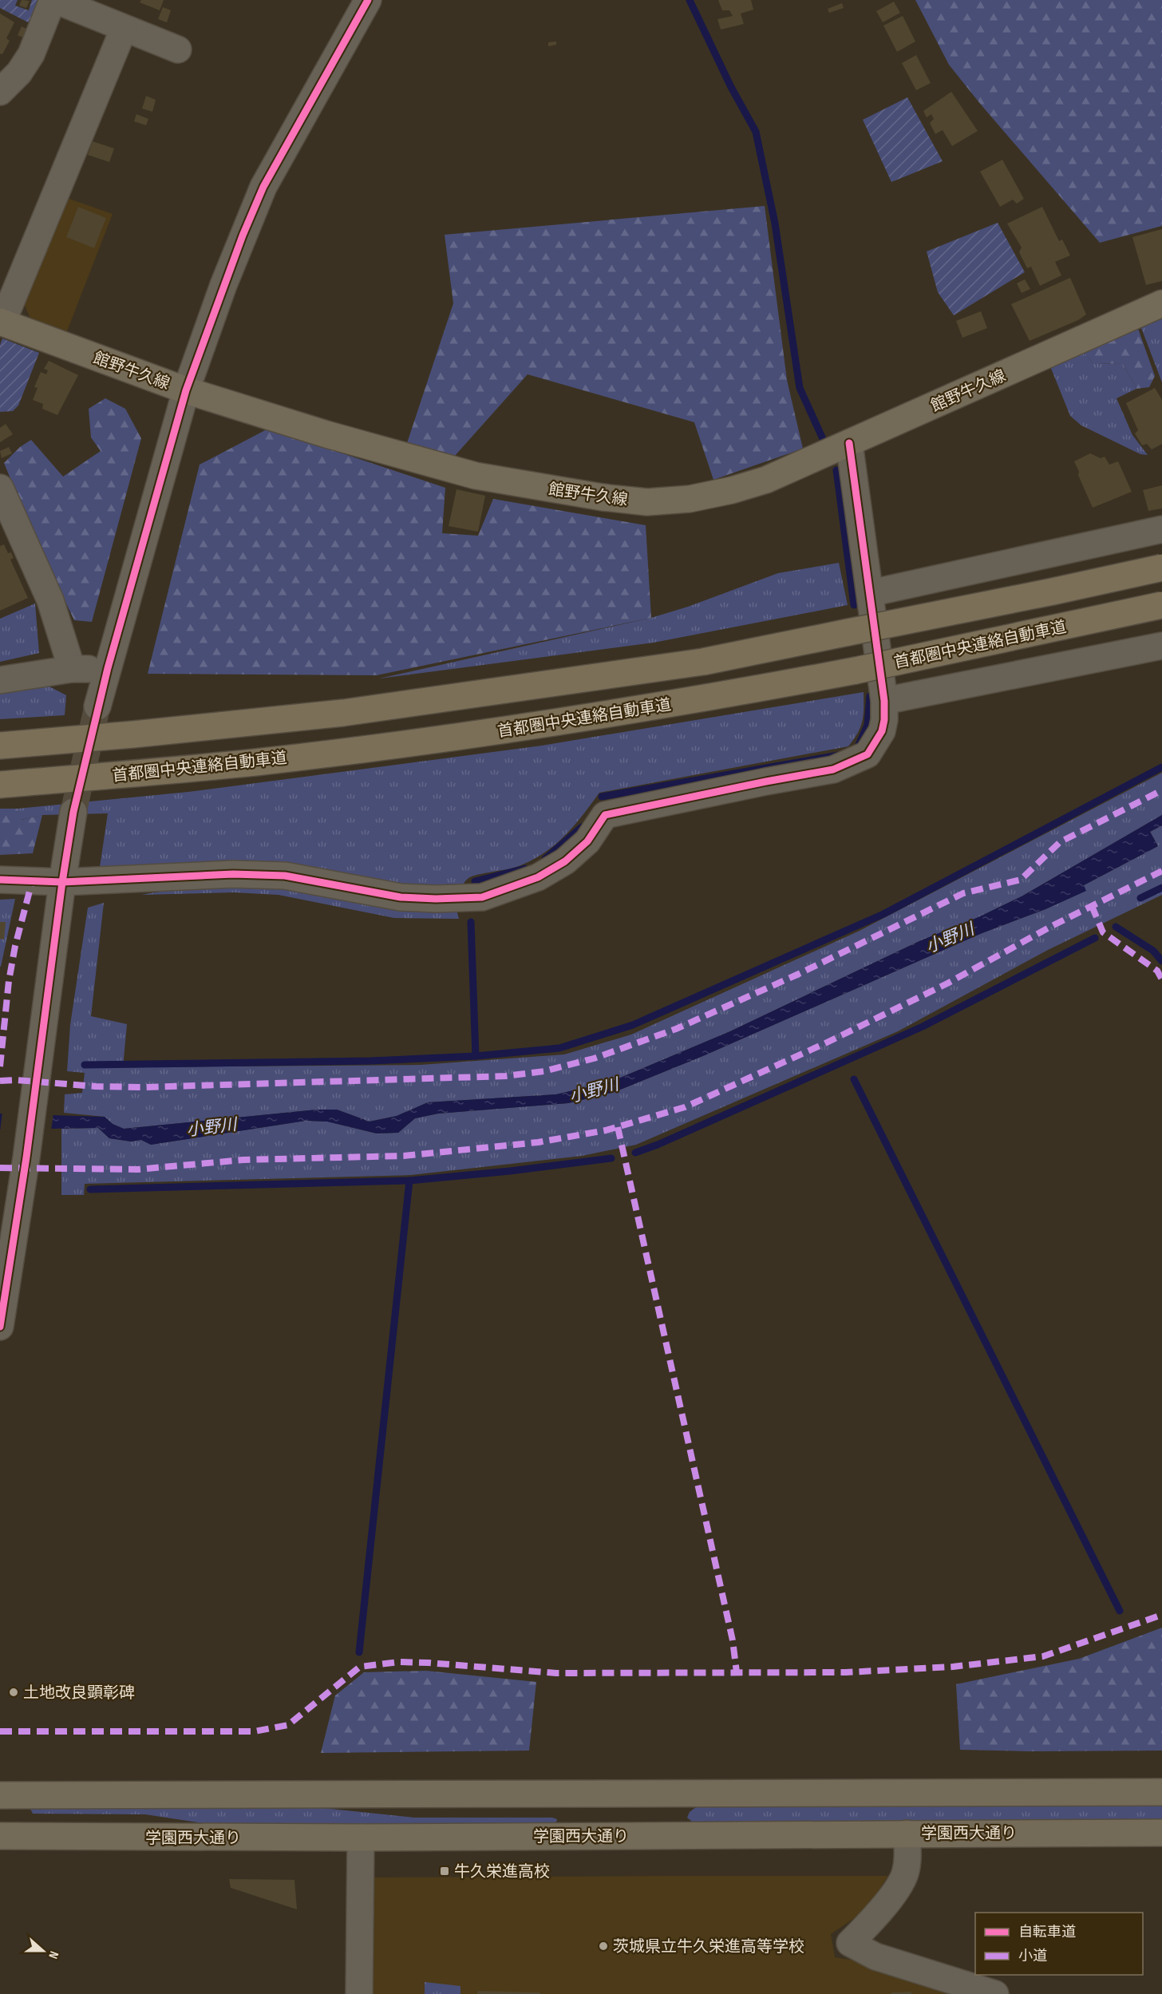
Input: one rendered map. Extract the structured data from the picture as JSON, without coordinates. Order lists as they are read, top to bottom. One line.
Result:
{"streets":{"highway":["首都圏中央連絡自動車道"],"main road":["館野牛久線","学園西大通り"]},"water":["小野川"],"places":{"other":["土地改良顕彰碑","茨城県立牛久栄進高等学校"],"transit":["牛久栄進高校"]},"legend":["自転車道","小道"],"north":"right"}
